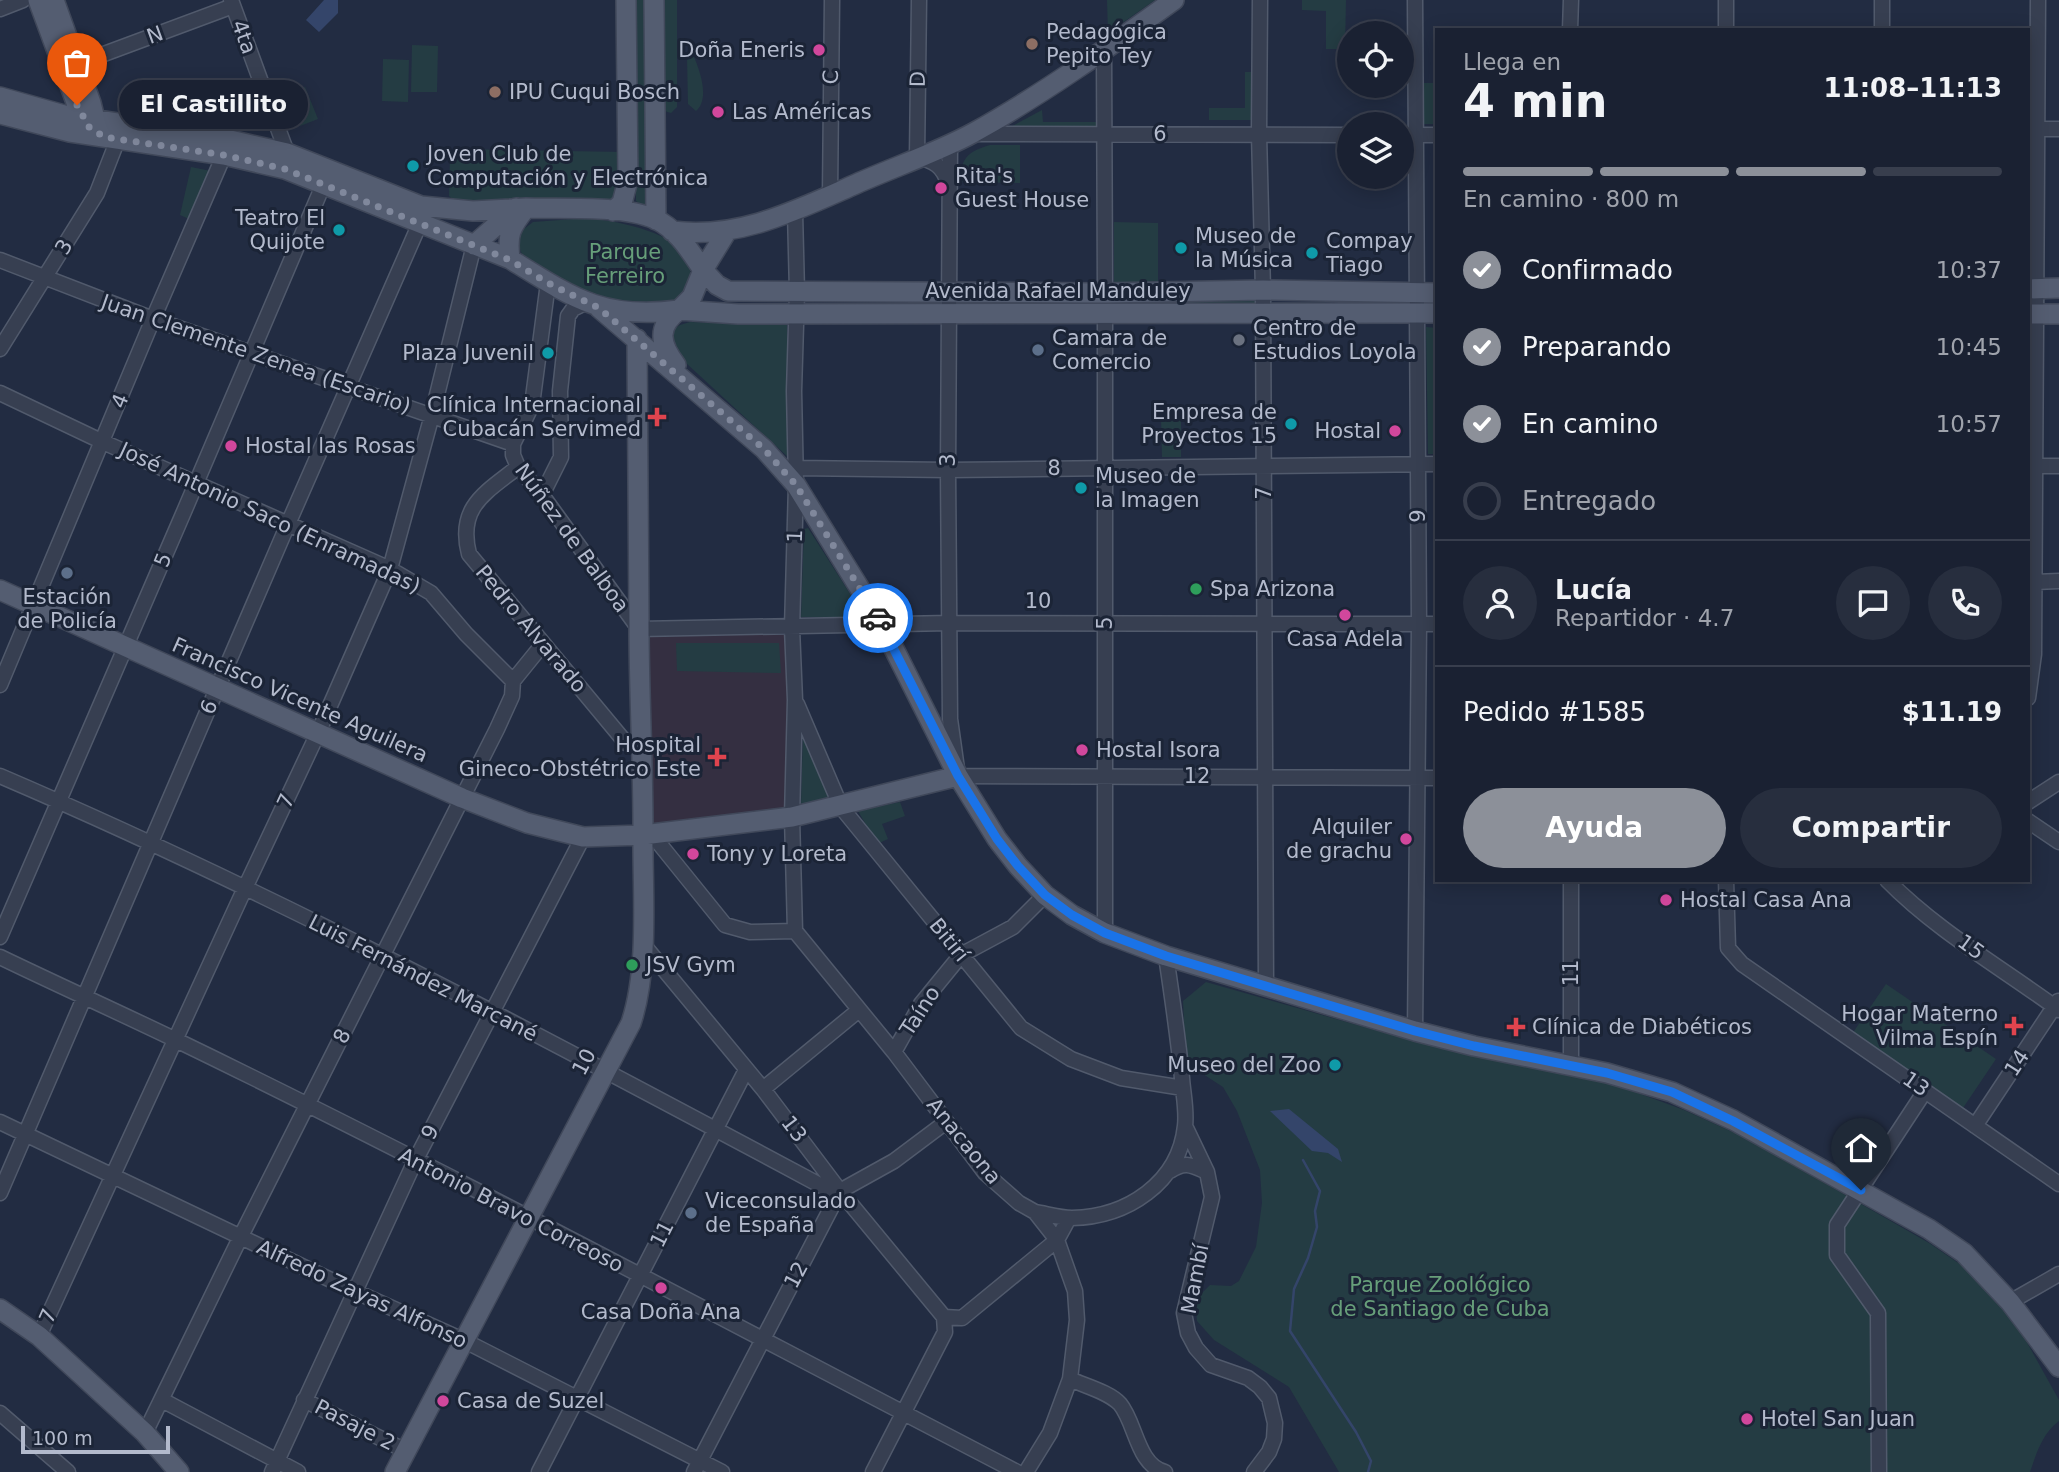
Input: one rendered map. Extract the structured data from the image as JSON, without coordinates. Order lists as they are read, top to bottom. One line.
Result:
{"streets":{"main road":["Avenida Rafael Manduley","10","Francisco Vicente Aguilera"],"street":["N","4ta","C","D","6","3","Juan Clemente Zenea (Escario)","4","8","7","9","José Antonio Saco (Enramadas)","1","Núñez de Balboa","5","Pedro Alvarado","12","Bitirí","15","11","Luis Fernández Marcané","Taíno","14","13","Anacaona","Antonio Bravo Correoso","Mambí","Alfredo Zayas Alfonso","Pasaje 2"]},"crossings":[["N","4ta"],["6","Juan Clemente Zenea (Escario)"],["6","7"],["6","José Antonio Saco (Enramadas)"],["6","Francisco Vicente Aguilera"],["6","Luis Fernández Marcané"],["6","Antonio Bravo Correoso"],["6","Alfredo Zayas Alfonso"],["3","Avenida Rafael Manduley"],["3","Juan Clemente Zenea (Escario)"],["3","8"],["3","10"],["3","Francisco Vicente Aguilera"],["3","12"],["Avenida Rafael Manduley","7"],["Avenida Rafael Manduley","9"],["Avenida Rafael Manduley","1"],["Avenida Rafael Manduley","5"],["Juan Clemente Zenea (Escario)","4"],["Juan Clemente Zenea (Escario)","7"],["Juan Clemente Zenea (Escario)","Núñez de Balboa"],["Juan Clemente Zenea (Escario)","5"],["4","José Antonio Saco (Enramadas)"],["4","Francisco Vicente Aguilera"],["8","7"],["8","9"],["8","José Antonio Saco (Enramadas)"],["8","1"],["8","5"],["8","Pedro Alvarado"],["8","Francisco Vicente Aguilera"],["8","Luis Fernández Marcané"],["8","Antonio Bravo Correoso"],["8","Alfredo Zayas Alfonso"],["7","José Antonio Saco (Enramadas)"],["7","10"],["7","Francisco Vicente Aguilera"],["7","12"],["7","Luis Fernández Marcané"],["7","Antonio Bravo Correoso"],["7","Alfredo Zayas Alfonso"],["9","10"],["9","Francisco Vicente Aguilera"],["9","12"],["9","Luis Fernández Marcané"],["9","Antonio Bravo Correoso"],["9","Alfredo Zayas Alfonso"],["9","Pasaje 2"],["José Antonio Saco (Enramadas)","5"],["1","10"],["1","Francisco Vicente Aguilera"],["1","Bitirí"],["Núñez de Balboa","10"],["Núñez de Balboa","Pedro Alvarado"],["5","10"],["5","Francisco Vicente Aguilera"],["5","12"],["5","Luis Fernández Marcané"],["10","Pedro Alvarado"],["10","Francisco Vicente Aguilera"],["10","Luis Fernández Marcané"],["10","13"],["10","Antonio Bravo Correoso"],["10","Alfredo Zayas Alfonso"],["10","Pasaje 2"],["Francisco Vicente Aguilera","12"],["Francisco Vicente Aguilera","Bitirí"],["12","Luis Fernández Marcané"],["12","13"],["12","Antonio Bravo Correoso"],["12","Alfredo Zayas Alfonso"],["Bitirí","Taíno"],["15","14"],["11","Luis Fernández Marcané"],["11","13"],["11","Antonio Bravo Correoso"],["11","Alfredo Zayas Alfonso"],["Luis Fernández Marcané","13"],["Taíno","Anacaona"],["14","13"]],"parks":["Parque Ferreiro","Parque Zoológico de Santiago de Cuba"],"places":{"other":["Pedagógica Pepito Tey","Doña Eneris","IPU Cuqui Bosch","El Castillito","Las Américas","Joven Club de Computación y Electrónica","Rita's Guest House","Teatro El Quijote","Museo de la Música","Compay Tiago","Centro de Estudios Loyola","Camara de Comercio","Plaza Juvenil","Empresa de Proyectos 15","Hostal","Hostal las Rosas","Museo de la Imagen","Estación de Policía","Spa Arizona","Casa Adela","Hostal Isora","Alquiler de grachu","Tony y Loreta","Hostal Casa Ana","JSV Gym","Museo del Zoo","Viceconsulado de España","Casa Doña Ana","Casa de Suzel","Hotel San Juan"],"health":["Clínica Internacional Cubacán Servimed","Hospital Gineco-Obstétrico Este","Hogar Materno Vilma Espín","Clínica de Diabéticos"]},"scale_bar":"100 m","page":{"heading":["4 min","Llega en","11:08–11:13"],"panel":["Lucía","Repartidor · 4.7","Pedido #1585","$11.19"],"bubble":"El Castillito","bar":"En camino · 800 m","list":[["Confirmado","10:37"],["Preparando","10:45"],["En camino","10:57"],"Entregado"],"buttons":["Ayuda","Compartir"],"scale":"100 m"}}
